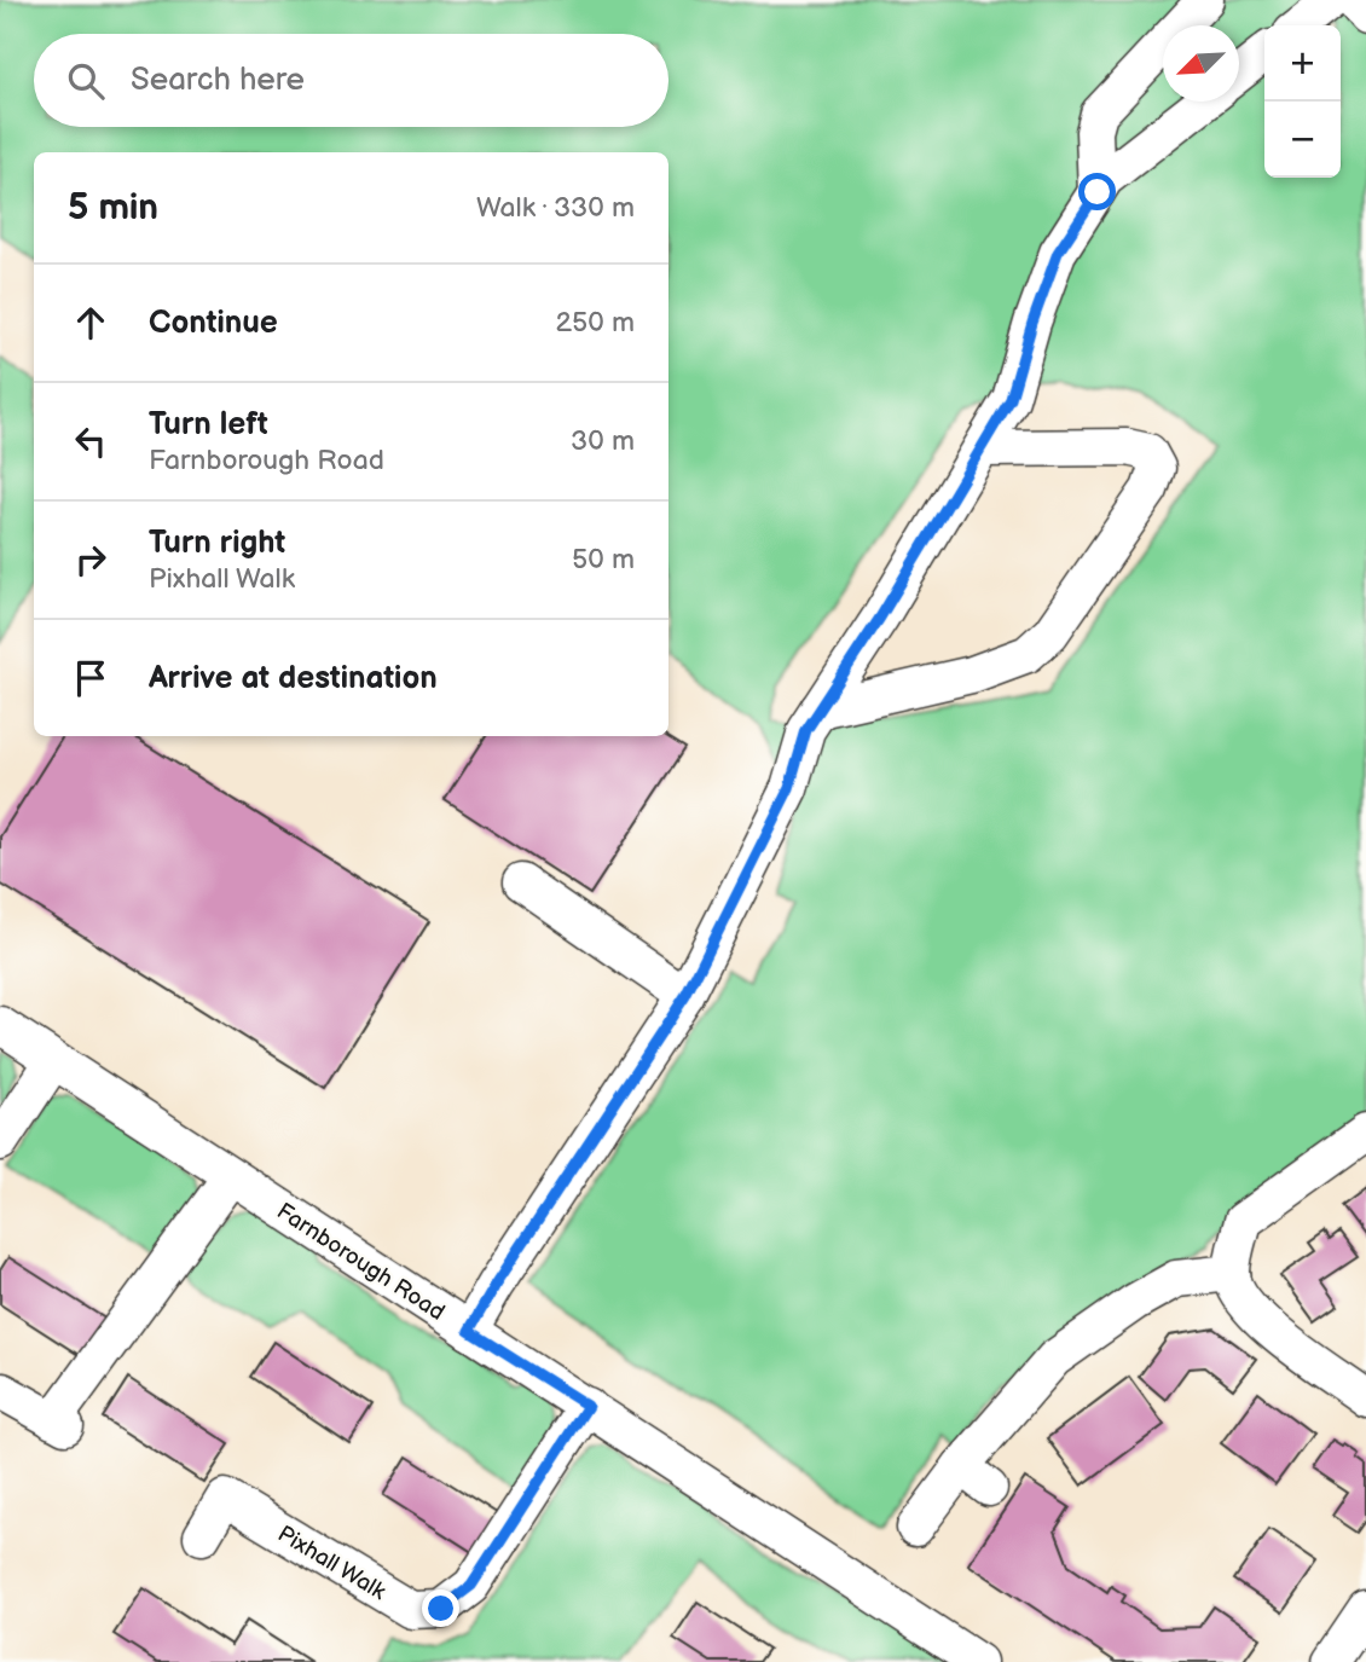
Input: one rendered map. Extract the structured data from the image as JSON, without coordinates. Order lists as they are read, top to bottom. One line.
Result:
{"streets":{"street":["Farnborough Road","Pixhall Walk"]},"crossings":[["Farnborough Road","Pixhall Walk"]],"north":"bottom left","page":{"map_buttons":["+","−"],"search":"Search here","heading":["5 min","Walk · 330 m"],"list":[["Continue","250 m"],["Turn left","Farnborough Road","30 m"],["Turn right","Pixhall Walk","50 m"],"Arrive at destination"]}}
